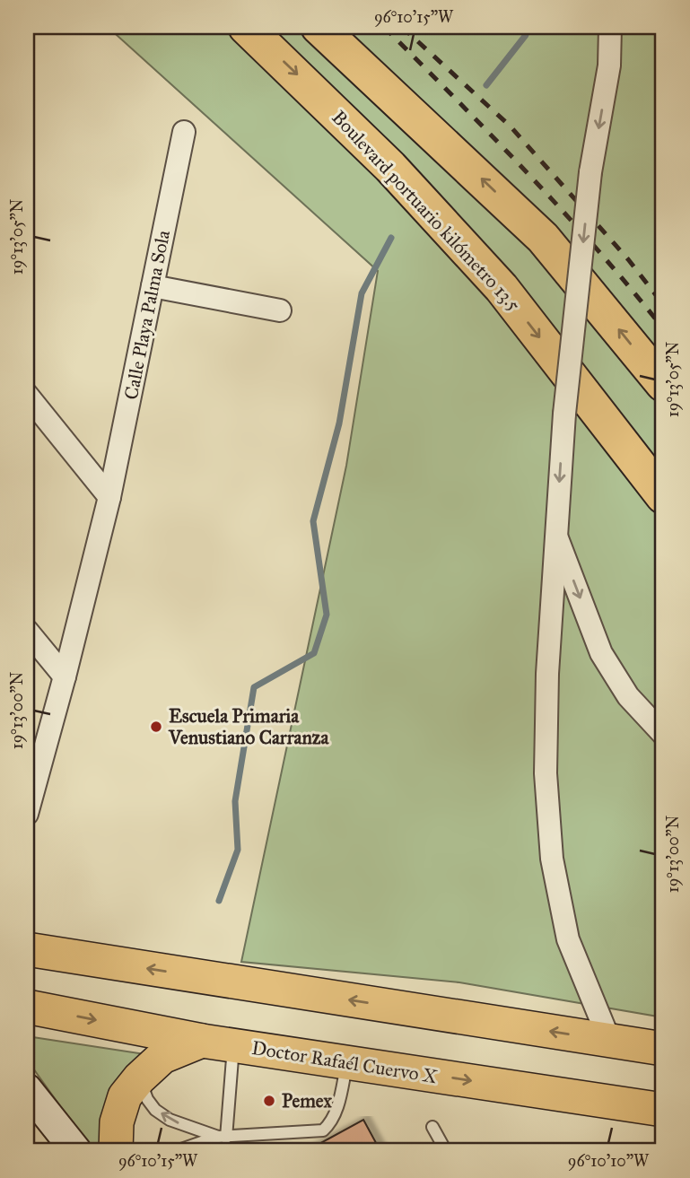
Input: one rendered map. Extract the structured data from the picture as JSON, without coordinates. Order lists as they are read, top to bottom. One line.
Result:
{"streets":{"highway":["Boulevard portuario kilómetro 13.5"],"main road":["Doctor Rafaél Cuervo X"],"street":["Calle Playa Palma Sola"]},"places":["Escuela Primaria Venustiano Carranza","Pemex"],"coordinates":["96°10'15\"W","19°13'05\"N","19°13'00\"N","96°10'10\"W"]}
